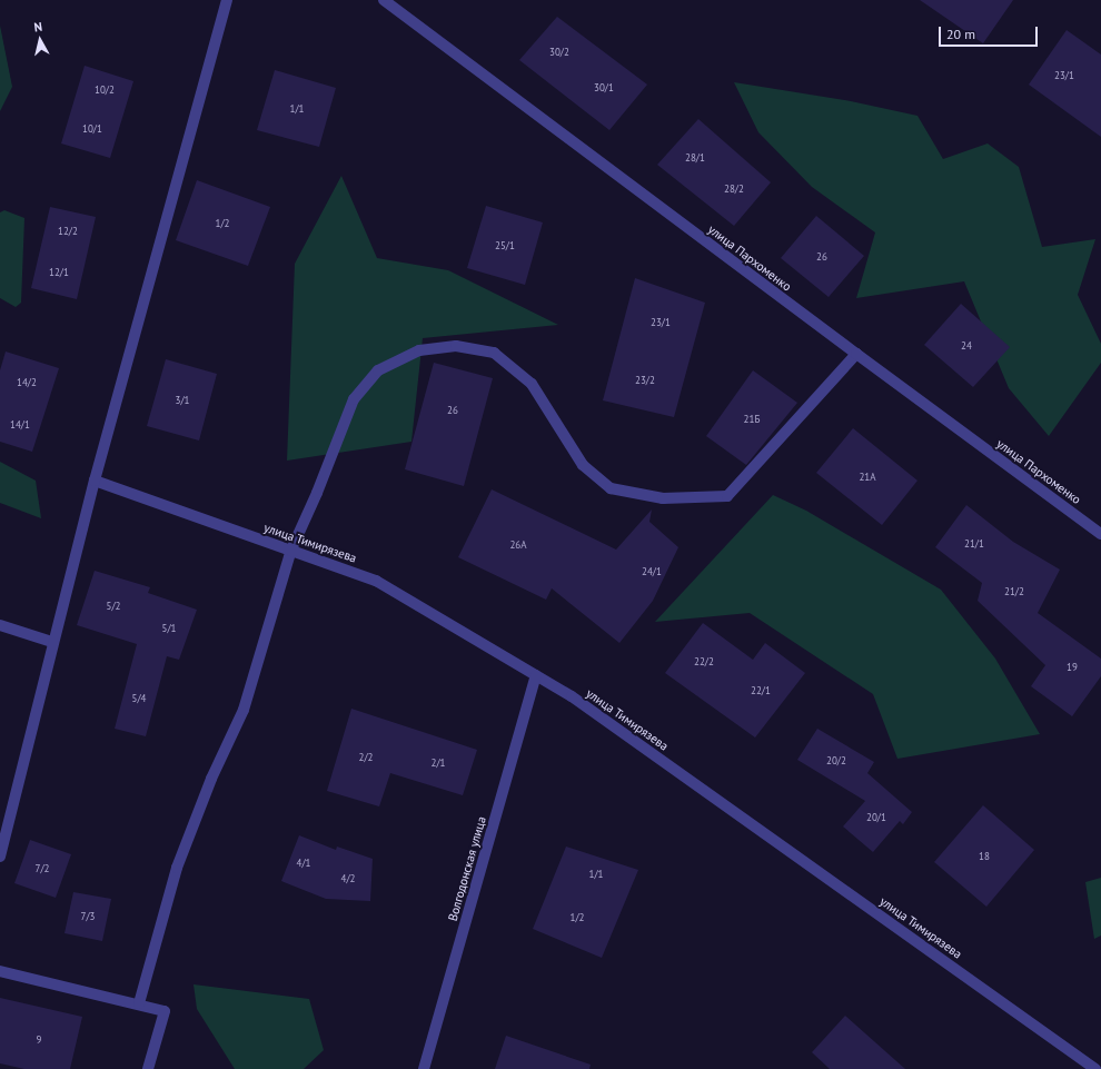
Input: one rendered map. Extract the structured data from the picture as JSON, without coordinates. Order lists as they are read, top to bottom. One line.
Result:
{"streets":{"street":["улица Пархоменко","улица Тимирязева","Волгодонская улица"]},"crossings":[["улица Тимирязева","Волгодонская улица"]],"house_numbers":["30/2","23/1","30/1","10/2","1/1","10/1","28/1","28/2","1/2","12/2","25/1","26","12/1","23/1","24","23/2","14/2","3/1","26","21Б","14/1","21А","21/1","26А","24/1","21/2","5/2","5/1","22/2","19","22/1","5/4","2/2","20/2","2/1","20/1","18","4/1","7/2","1/1","4/2","7/3","1/2","9"],"scale_bar":"20 m","north":"top"}
